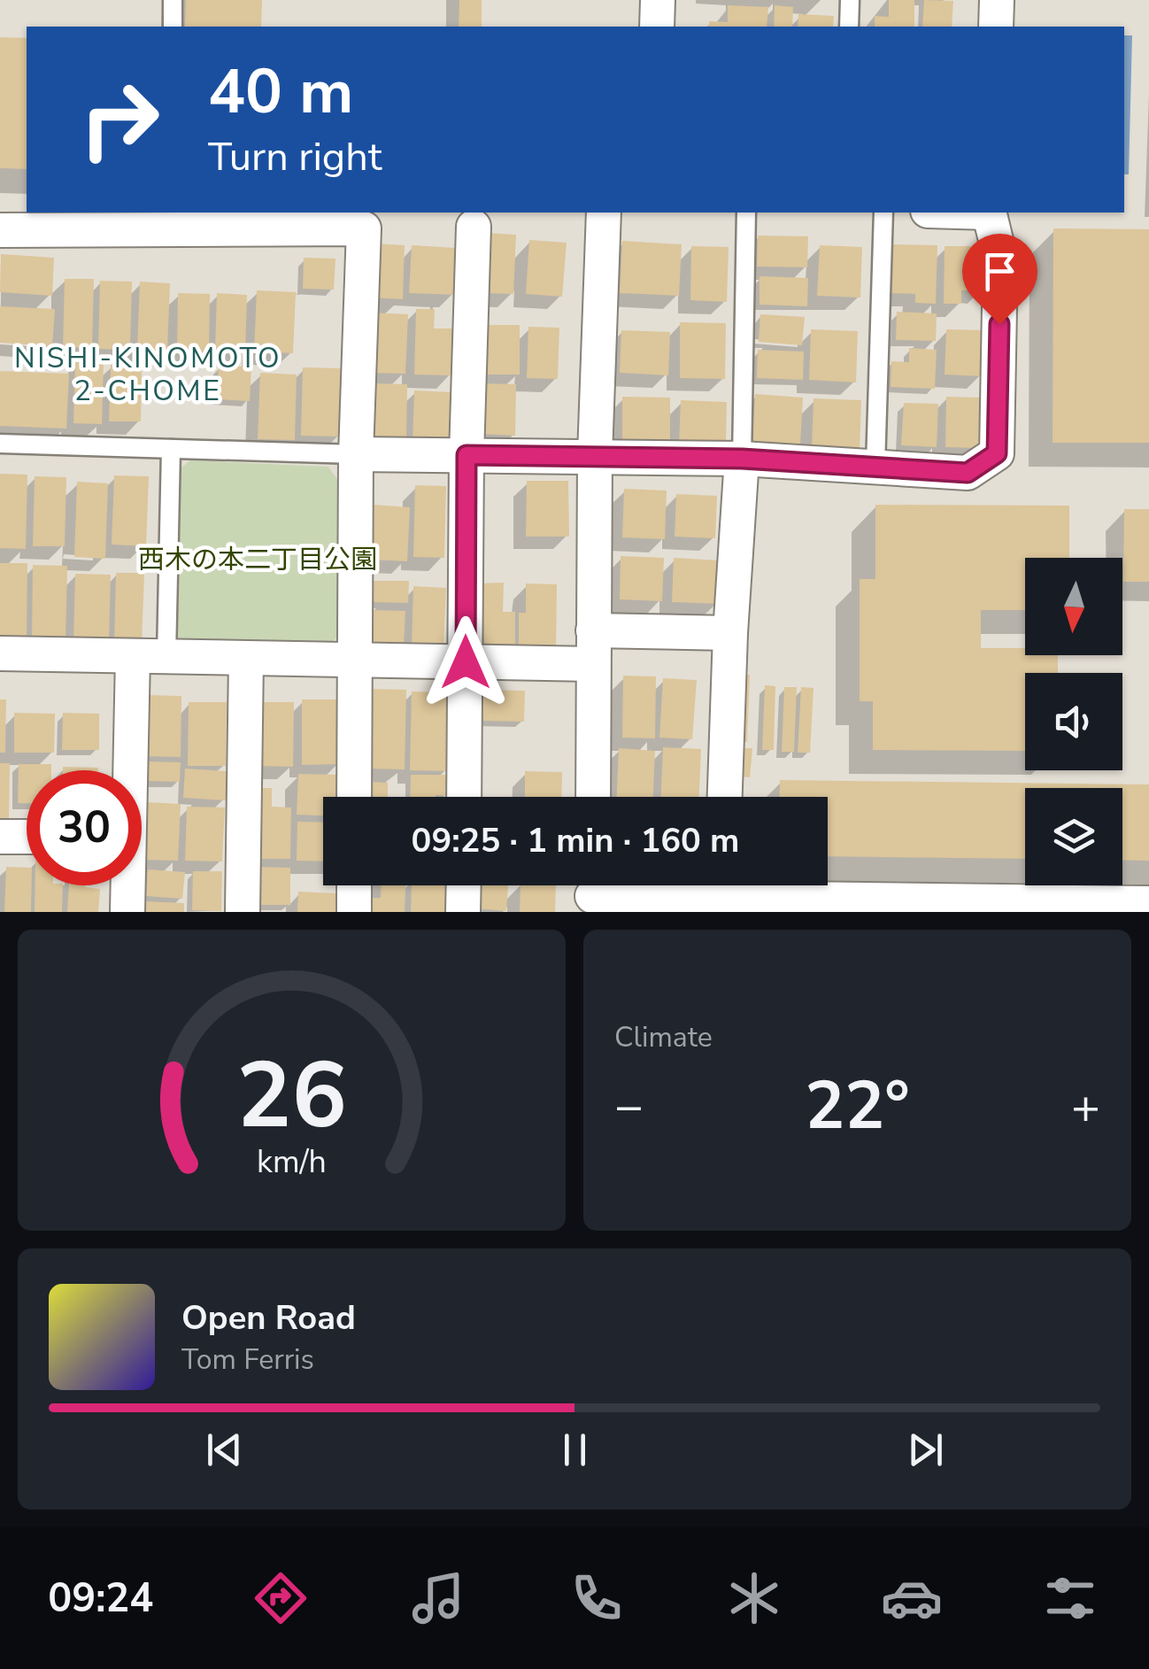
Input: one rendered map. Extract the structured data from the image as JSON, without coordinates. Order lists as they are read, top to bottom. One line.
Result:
{"districts":["NISHI-KINOMOTO 2-CHOME"],"parks":["西木の本二丁目公園"],"north":"bottom","page":{"turn":["40 m","Turn right"],"limit":"30","trip":"09:25 · 1 min · 160 m","tile":"Climate","heat":["−","22°","+"],"song":["Open Road","Tom Ferris"],"tabs":"09:24","gauge":["26","km/h"]}}
